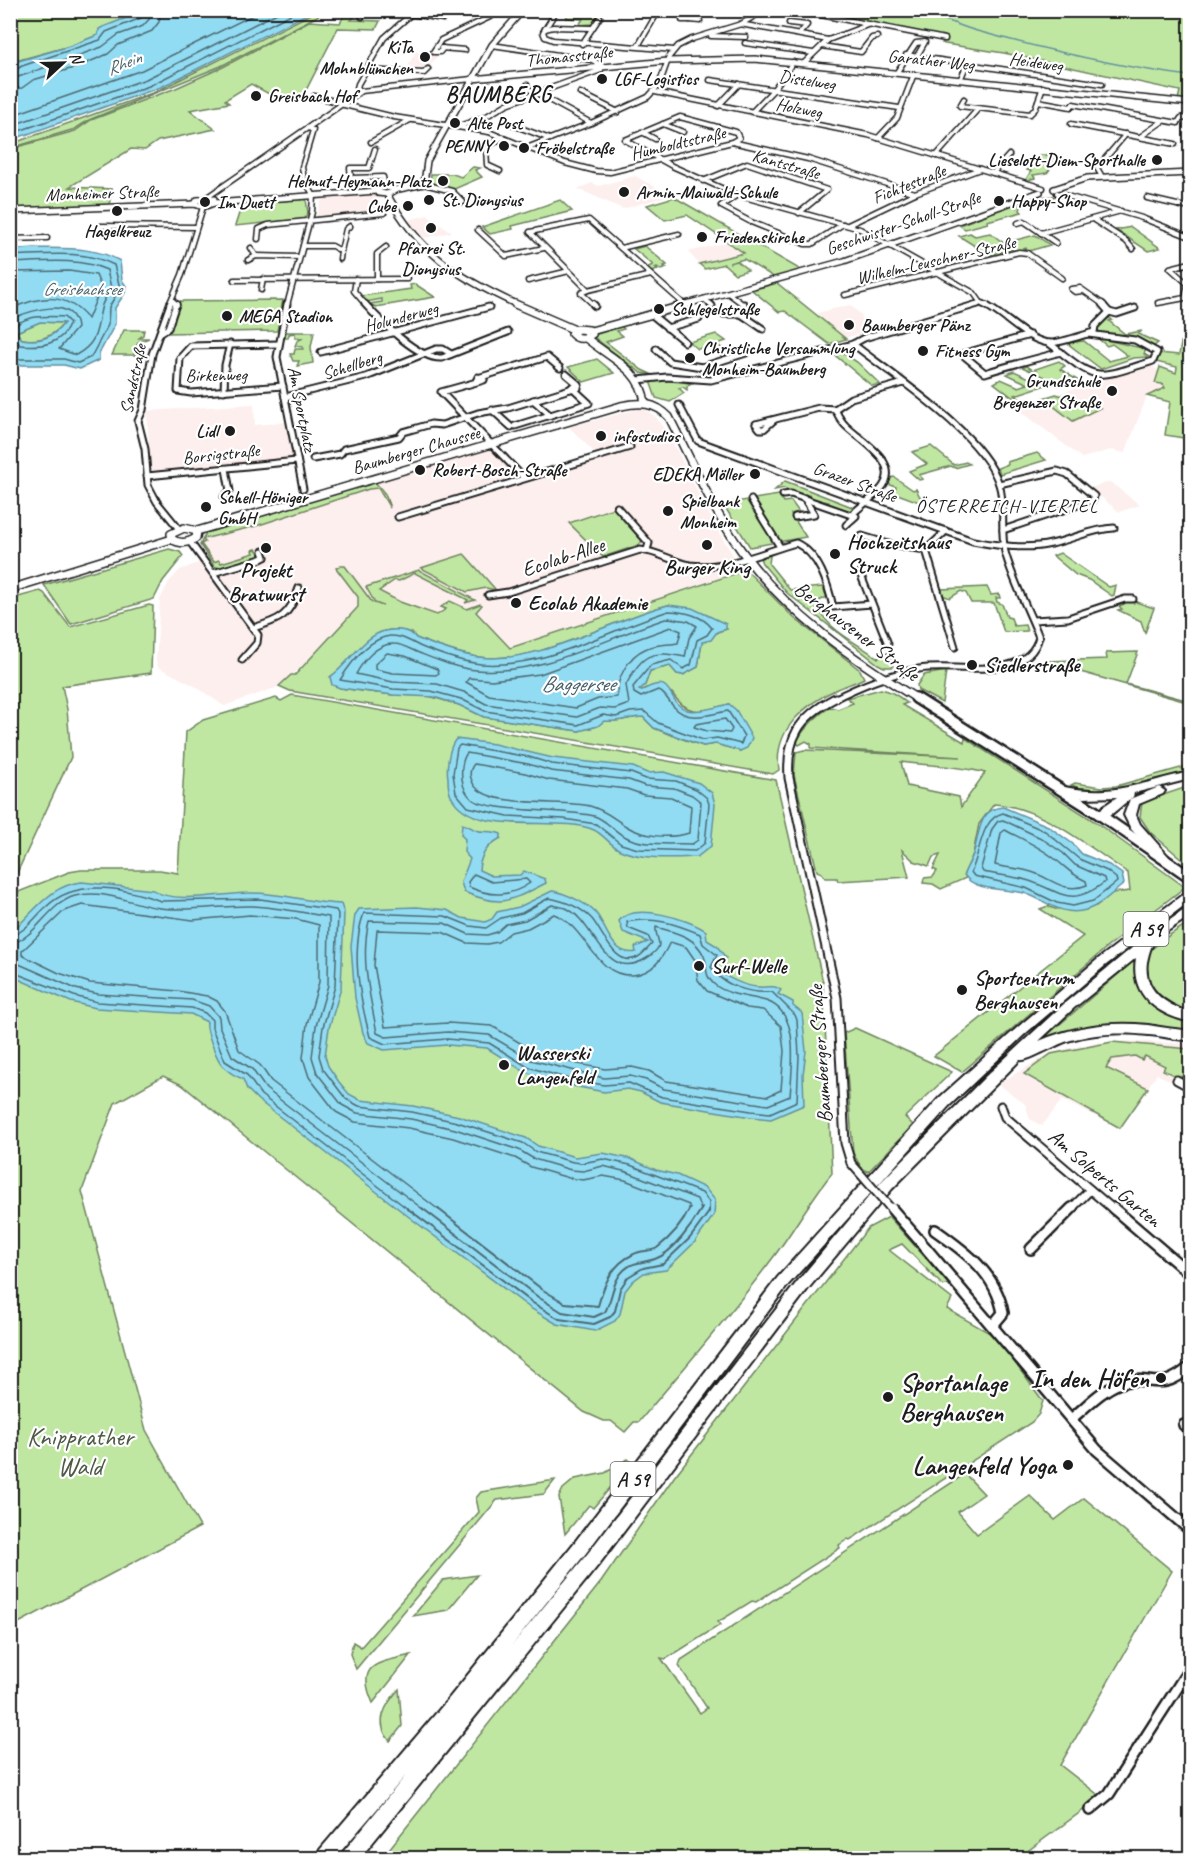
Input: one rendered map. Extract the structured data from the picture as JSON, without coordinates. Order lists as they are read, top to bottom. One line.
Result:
{"streets":{"highway":["A 59"],"street":["Thomasstraße","Garather Weg","Heideweg","Distelweg","Holzweg","Humboldtstraße","Kantstraße","Fichtestraße","Monheimer Straße","Geschwister-Scholl-Straße","Wilhelm-Leuschner-Straße","Holunderweg","Schellberg","Birkenweg","Sandstraße","Am Sportplatz","Baumberger Chaussee","Borsigstraße","Grazer Straße","Ecolab-Allee","Berghausener Straße","Baumberger Straße","Am Solperts Garten"]},"crossings":[["Thomasstraße","Garather Weg"],["Holzweg","Fichtestraße"],["Holzweg","Geschwister-Scholl-Straße"],["Humboldtstraße","Fichtestraße"],["Monheimer Straße","Sandstraße"],["Schellberg","Am Sportplatz"],["Birkenweg","Am Sportplatz"],["Sandstraße","Borsigstraße"],["Am Sportplatz","Borsigstraße"],["Baumberger Chaussee","Berghausener Straße"],["Berghausener Straße","Baumberger Straße"]],"districts":["BAUMBERG","ÖSTERREICH-VIERTEL"],"water":["Rhein","Greisbachsee","Baggersee"],"parks":["Knipprather Wald"],"places":["KiTa Mohnblümchen","LGF-Logistics","Greisbach Hof","Alte Post","PENNY","Fröbelstraße","Lieselott-Diem-Sporthalle","Helmut-Heymann-Platz","Armin-Maiwald-Schule","St. Dionysius","Happy-Shop","Im Duett","Cube","Hagelkreuz","Pfarrei St. Dionysius","Friedenskirche","Schlegelstraße","MEGA Stadion","Baumberger Pänz","Fitness Gym","Christliche Versammlung Monheim-Baumberg","Grundschule Bregenzer Straße","Lidl","infostudios","Robert-Bosch-Straße","EDEKA Möller","Schell-Höniger GmbH","Spielbank Monheim","Burger King","Projekt Bratwurst","Hochzeitshaus Struck","Ecolab Akademie","Siedlerstraße","Surf-Welle","Sportcentrum Berghausen","Wasserski Langenfeld","In den Höfen","Sportanlage Berghausen","Langenfeld Yoga"],"north":"right"}
